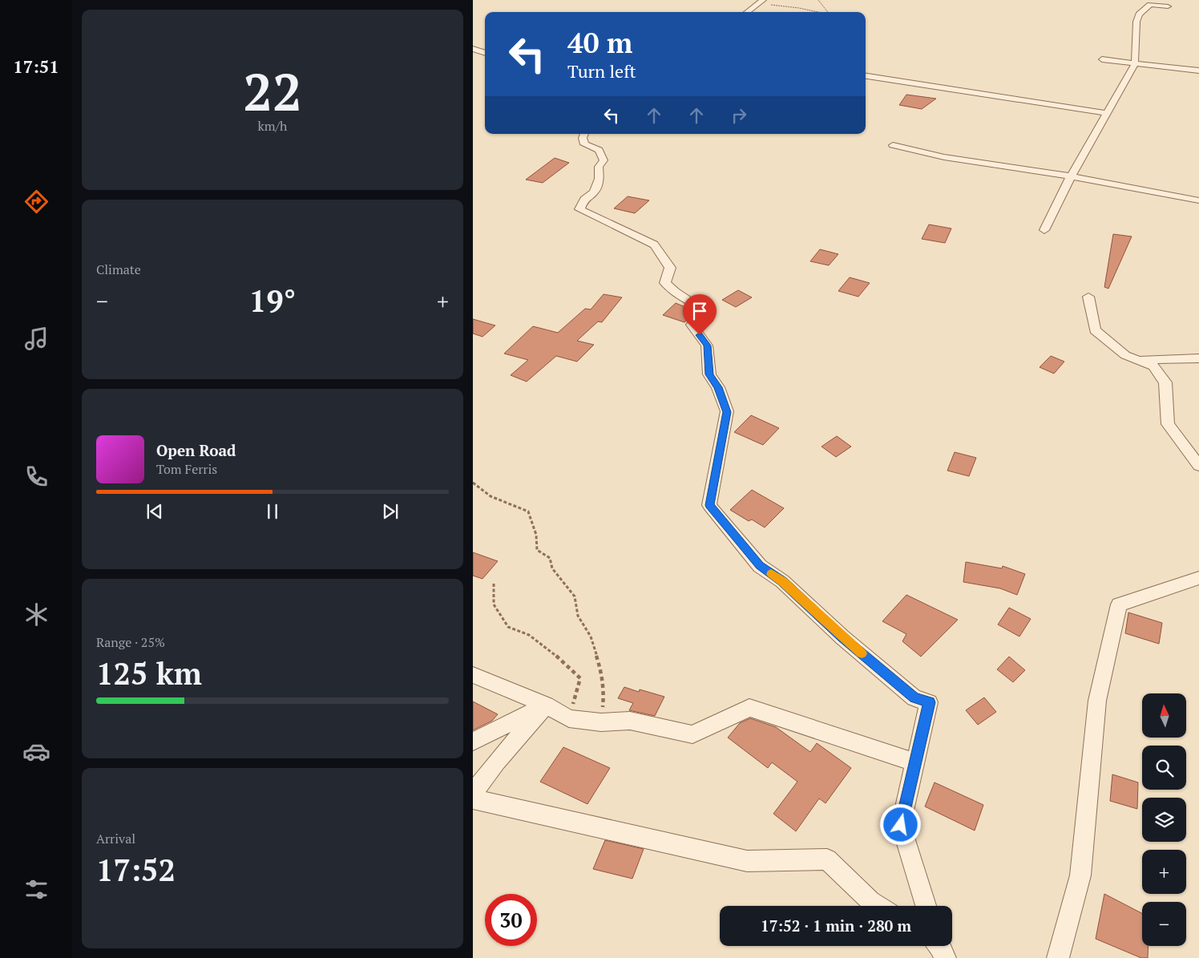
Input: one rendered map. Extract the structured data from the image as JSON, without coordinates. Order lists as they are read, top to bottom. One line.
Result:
{"north":"top","page":{"tabs":"17:51","tile":[["22","km/h"],"Climate",["Range · 25%","125 km"],["Arrival","17:52"]],"turn":["40 m","Turn left"],"heat":["−","19°","+"],"song":["Open Road","Tom Ferris"],"map_buttons":["+","−"],"limit":"30","trip":"17:52 · 1 min · 280 m"}}
